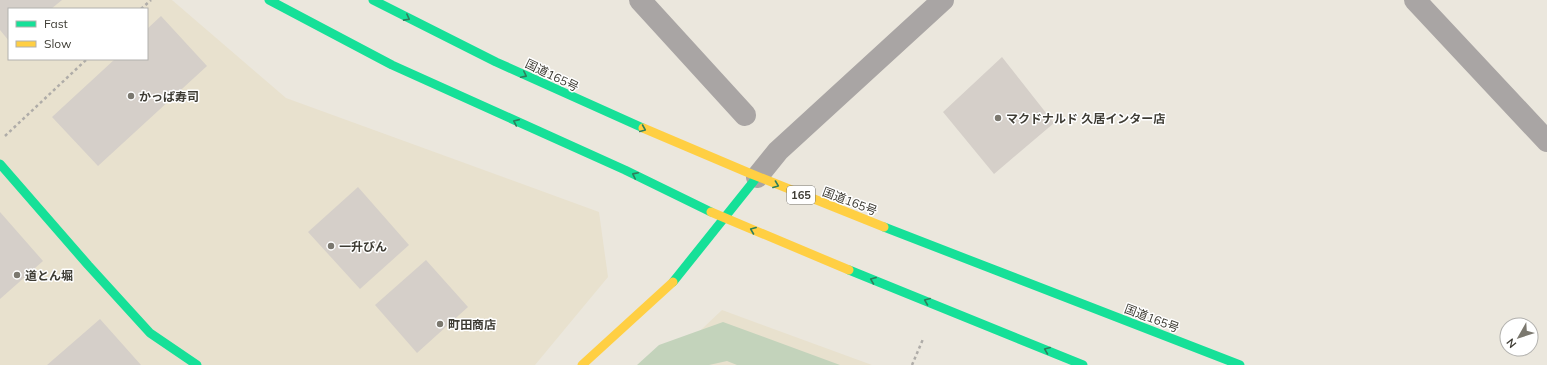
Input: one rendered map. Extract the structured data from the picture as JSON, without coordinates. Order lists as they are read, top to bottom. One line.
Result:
{"streets":{"main road":["国道165号","165"]},"places":["かっぱ寿司","マクドナルド 久居インター店","一升びん","道とん堀","町田商店"],"legend":["Fast","Slow"],"north":"bottom left"}
